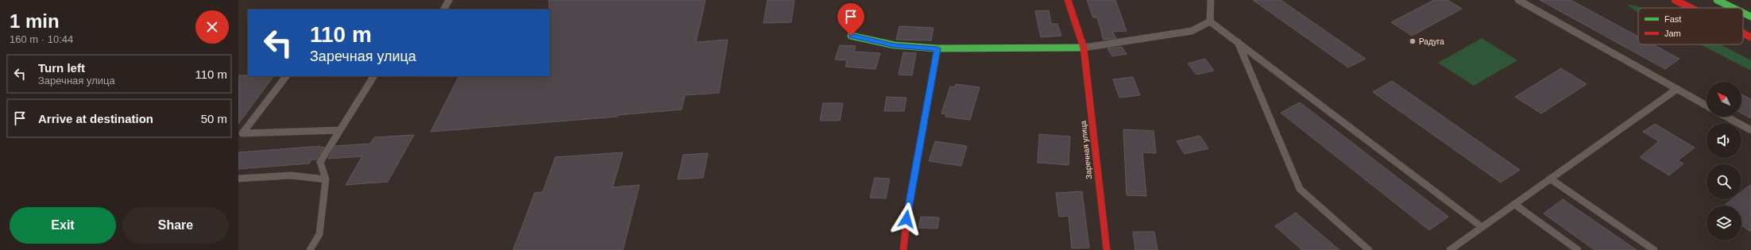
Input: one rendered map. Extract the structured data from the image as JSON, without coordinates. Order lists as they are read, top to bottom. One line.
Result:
{"streets":{"main road":["Заречная улица"]},"places":["Радуга"],"legend":["Fast","Jam"],"north":"top left","page":{"heading":["1 min","160 m · 10:44"],"turn":["110 m","Заречная улица"],"list":[{"name":"Turn left","note":"Заречная улица","value":"110 m"},{"name":"Arrive at destination","value":"50 m"}],"buttons":["Exit","Share"]}}
